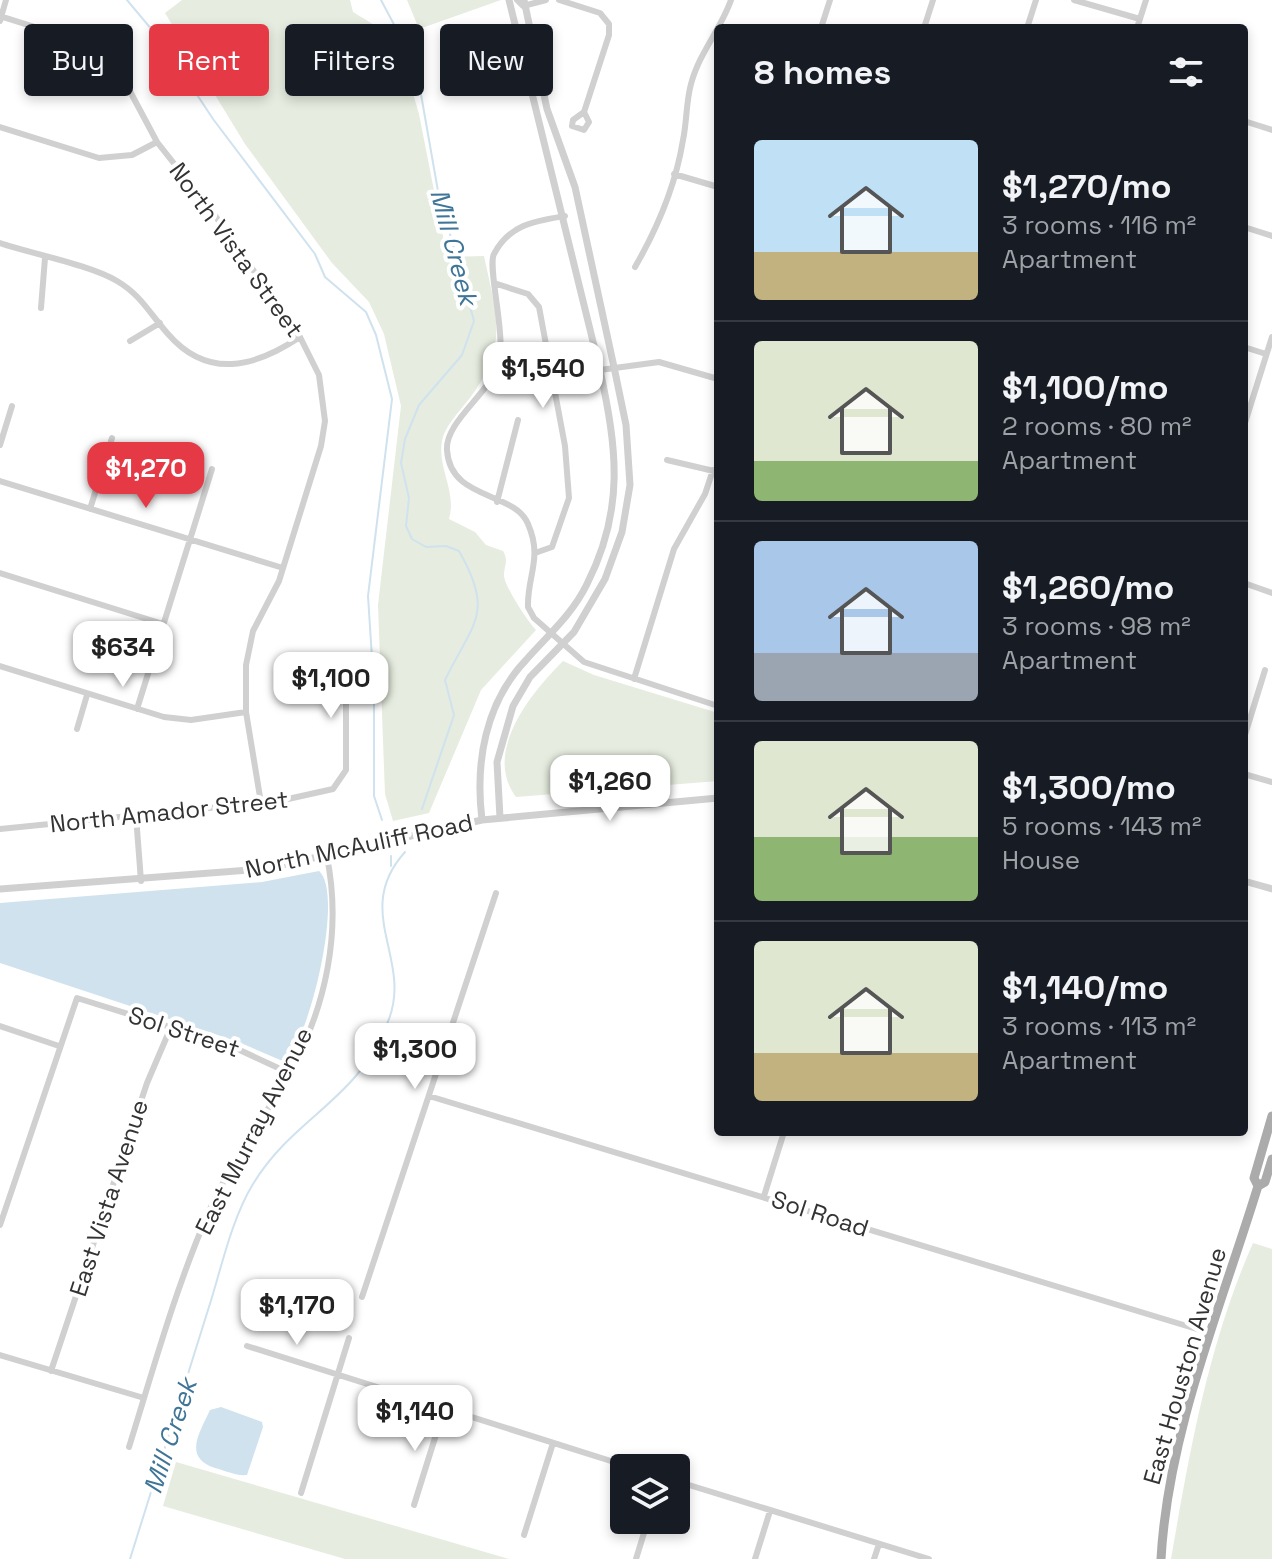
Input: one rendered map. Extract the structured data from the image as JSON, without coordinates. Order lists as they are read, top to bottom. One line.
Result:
{"streets":{"main road":["East Houston Avenue"],"street":["North Vista Street","North Amador Street","North McAuliff Road","Sol Street","East Murray Avenue","East Vista Avenue","Sol Road"]},"crossings":[["North Vista Street","North Amador Street"],["North McAuliff Road","East Murray Avenue"],["Sol Street","East Murray Avenue"],["Sol Street","East Vista Avenue"],["Sol Road","East Houston Avenue"]],"water":["Mill Creek"],"page":{"chip":["Buy","Rent","Filters","New"],"heading":"8 homes","list":[{"name":"$1,270/mo","note":"3 rooms · 116 m² · Apartment"},{"name":"$1,100/mo","note":"2 rooms · 80 m² · Apartment"},{"name":"$1,260/mo","note":"3 rooms · 98 m² · Apartment"},{"name":"$1,300/mo","note":"5 rooms · 143 m² · House"},{"name":"$1,140/mo","note":"3 rooms · 113 m² · Apartment"}],"price":["$1,540","$1,270","$634","$1,100","$1,260","$1,300","$1,170","$1,140"]}}
